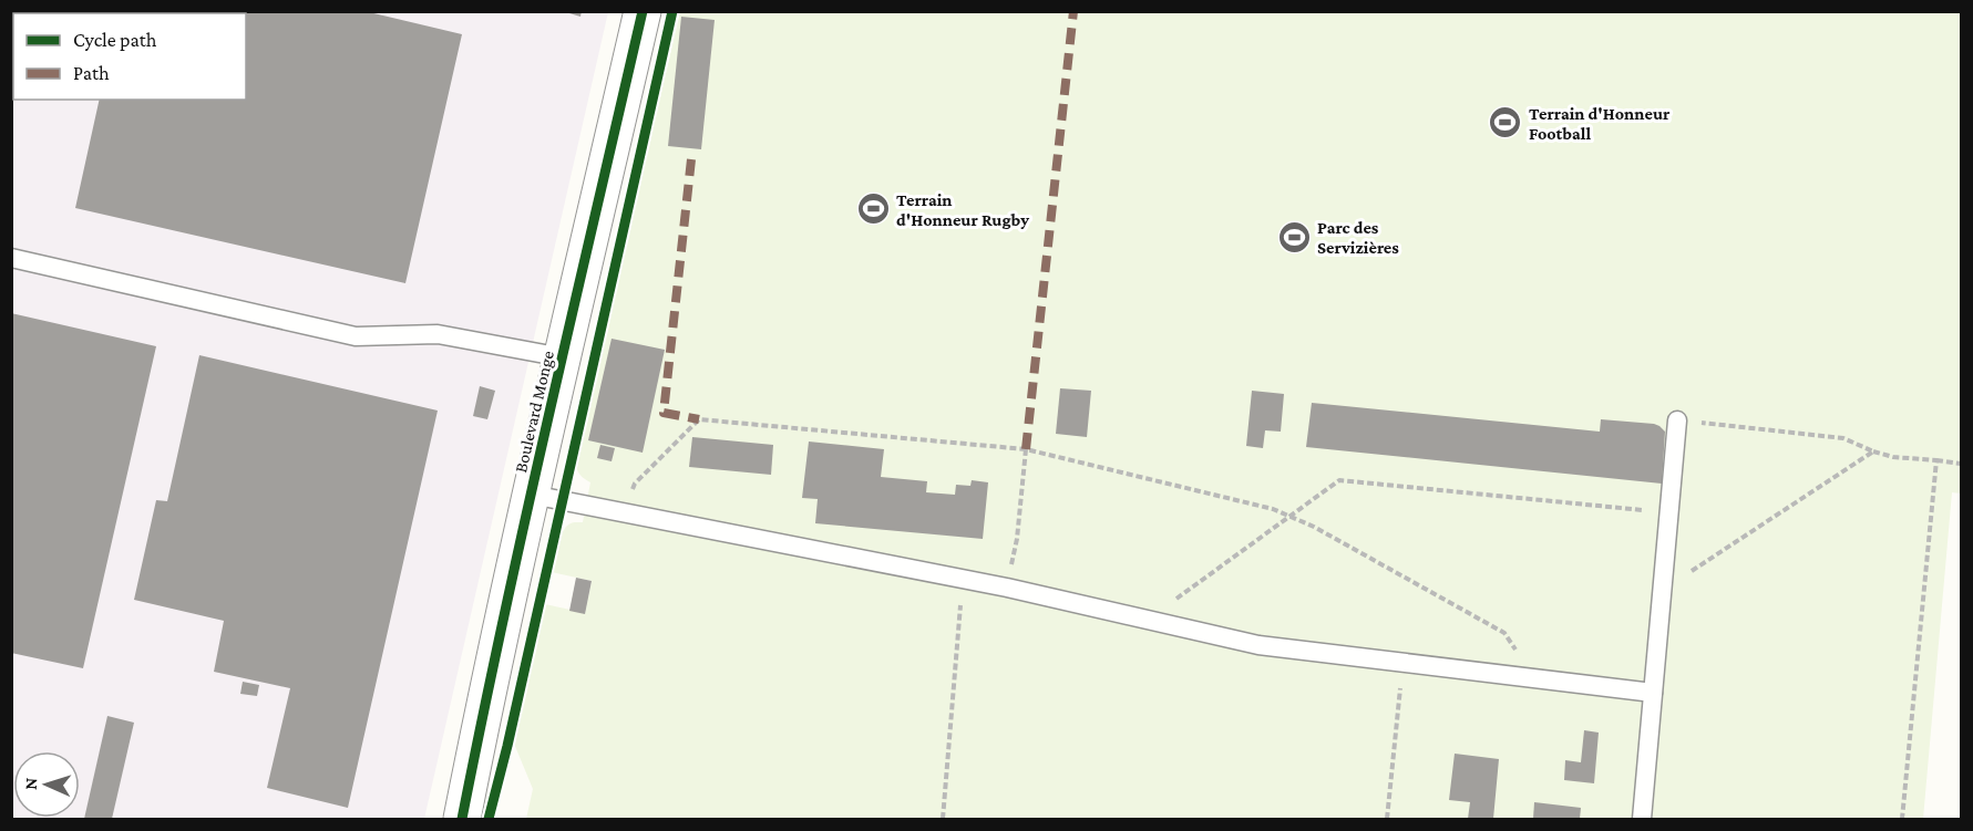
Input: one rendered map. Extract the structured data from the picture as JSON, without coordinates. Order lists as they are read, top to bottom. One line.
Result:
{"streets":{"street":["Boulevard Monge"]},"places":{"sports":["Terrain d'Honneur Football","Terrain d'Honneur Rugby","Parc des Servizières"]},"legend":["Cycle path","Path"],"north":"left"}
